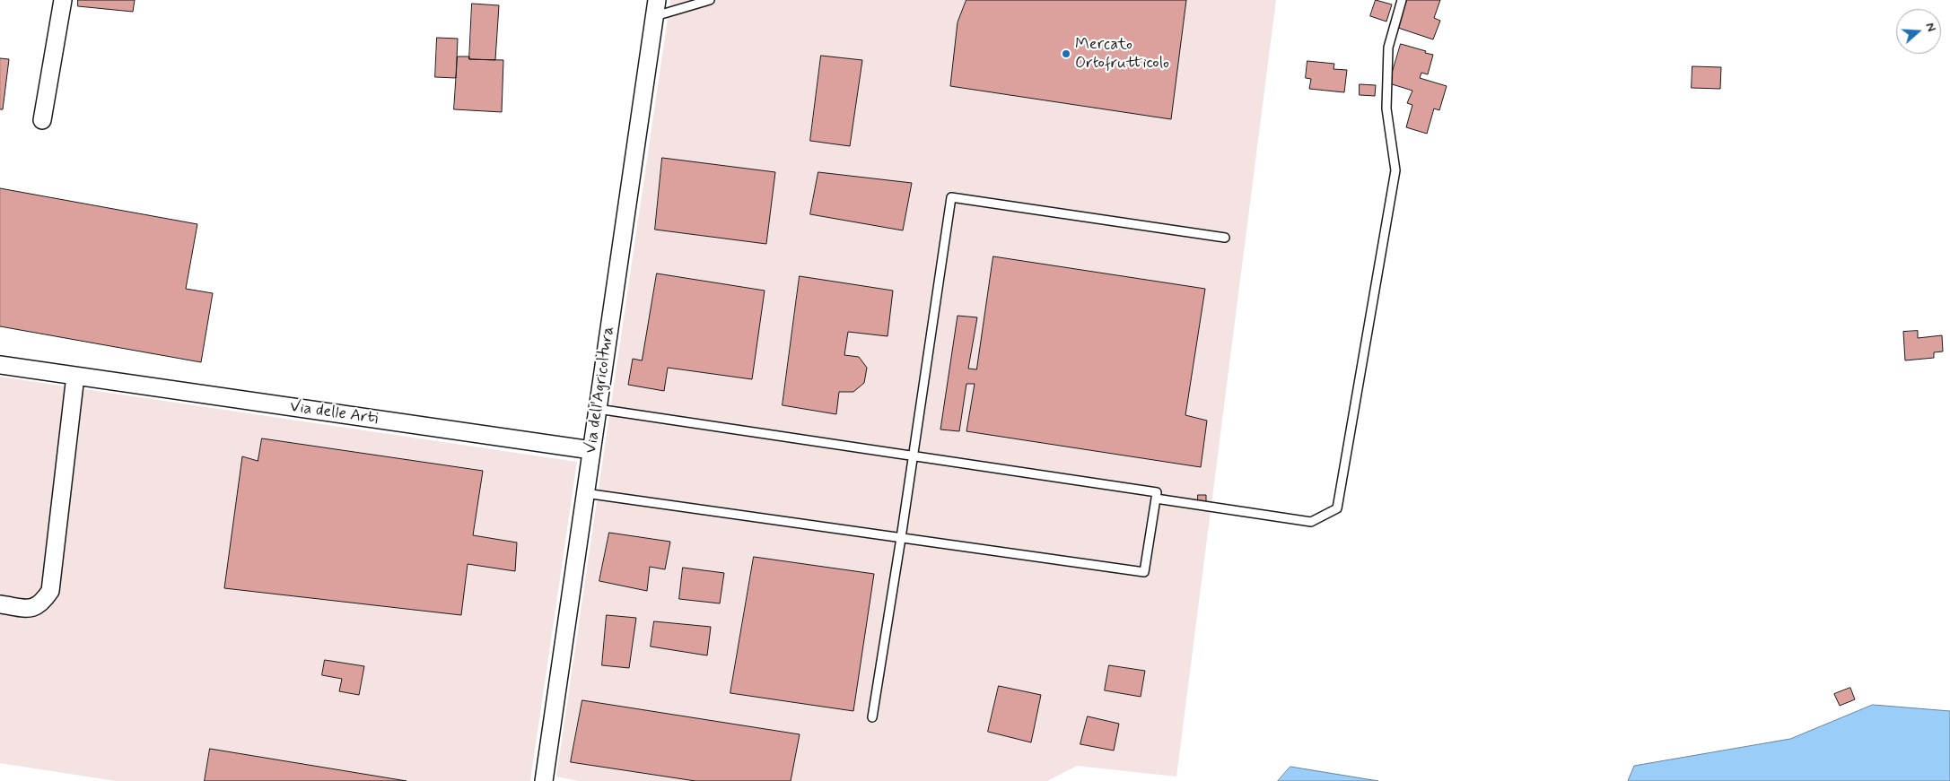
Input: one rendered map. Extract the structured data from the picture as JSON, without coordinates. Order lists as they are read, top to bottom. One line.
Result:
{"streets":{"street":["Via dell'Agricoltura","Via delle Arti"]},"crossings":[["Via dell'Agricoltura","Via delle Arti"]],"places":["Mercato Ortofrutticolo"],"north":"right"}
